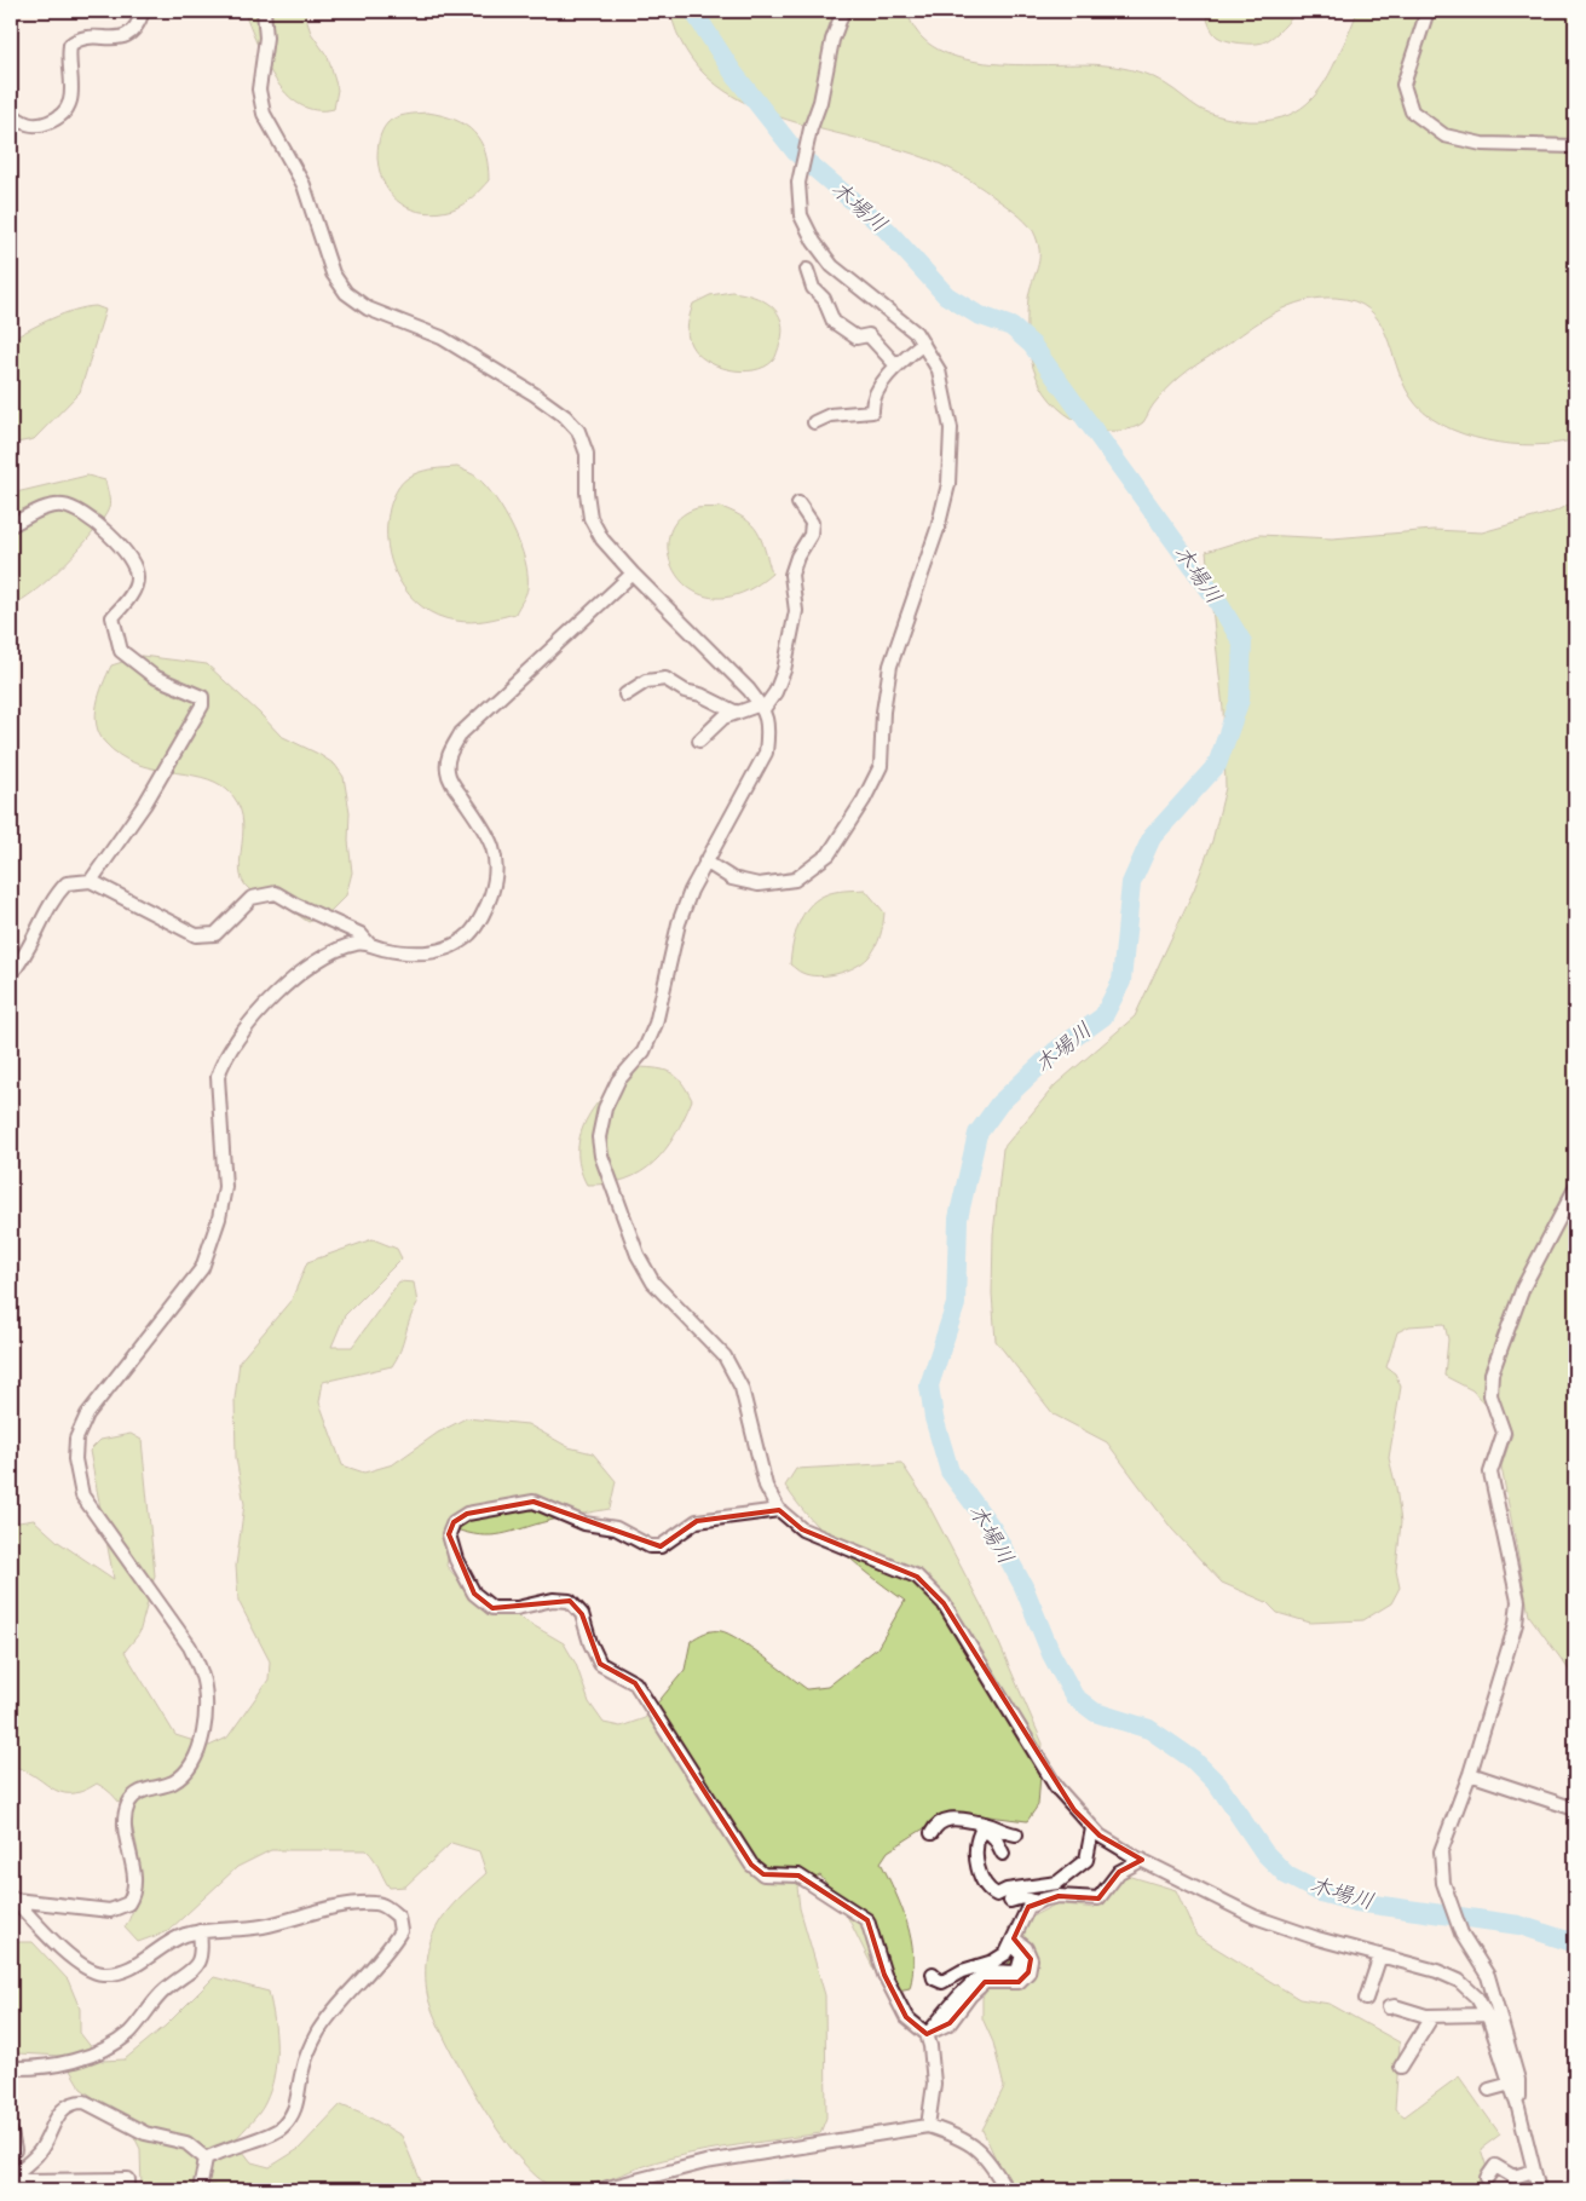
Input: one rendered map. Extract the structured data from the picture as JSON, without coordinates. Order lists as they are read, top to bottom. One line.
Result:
{"water":["木場川"]}
